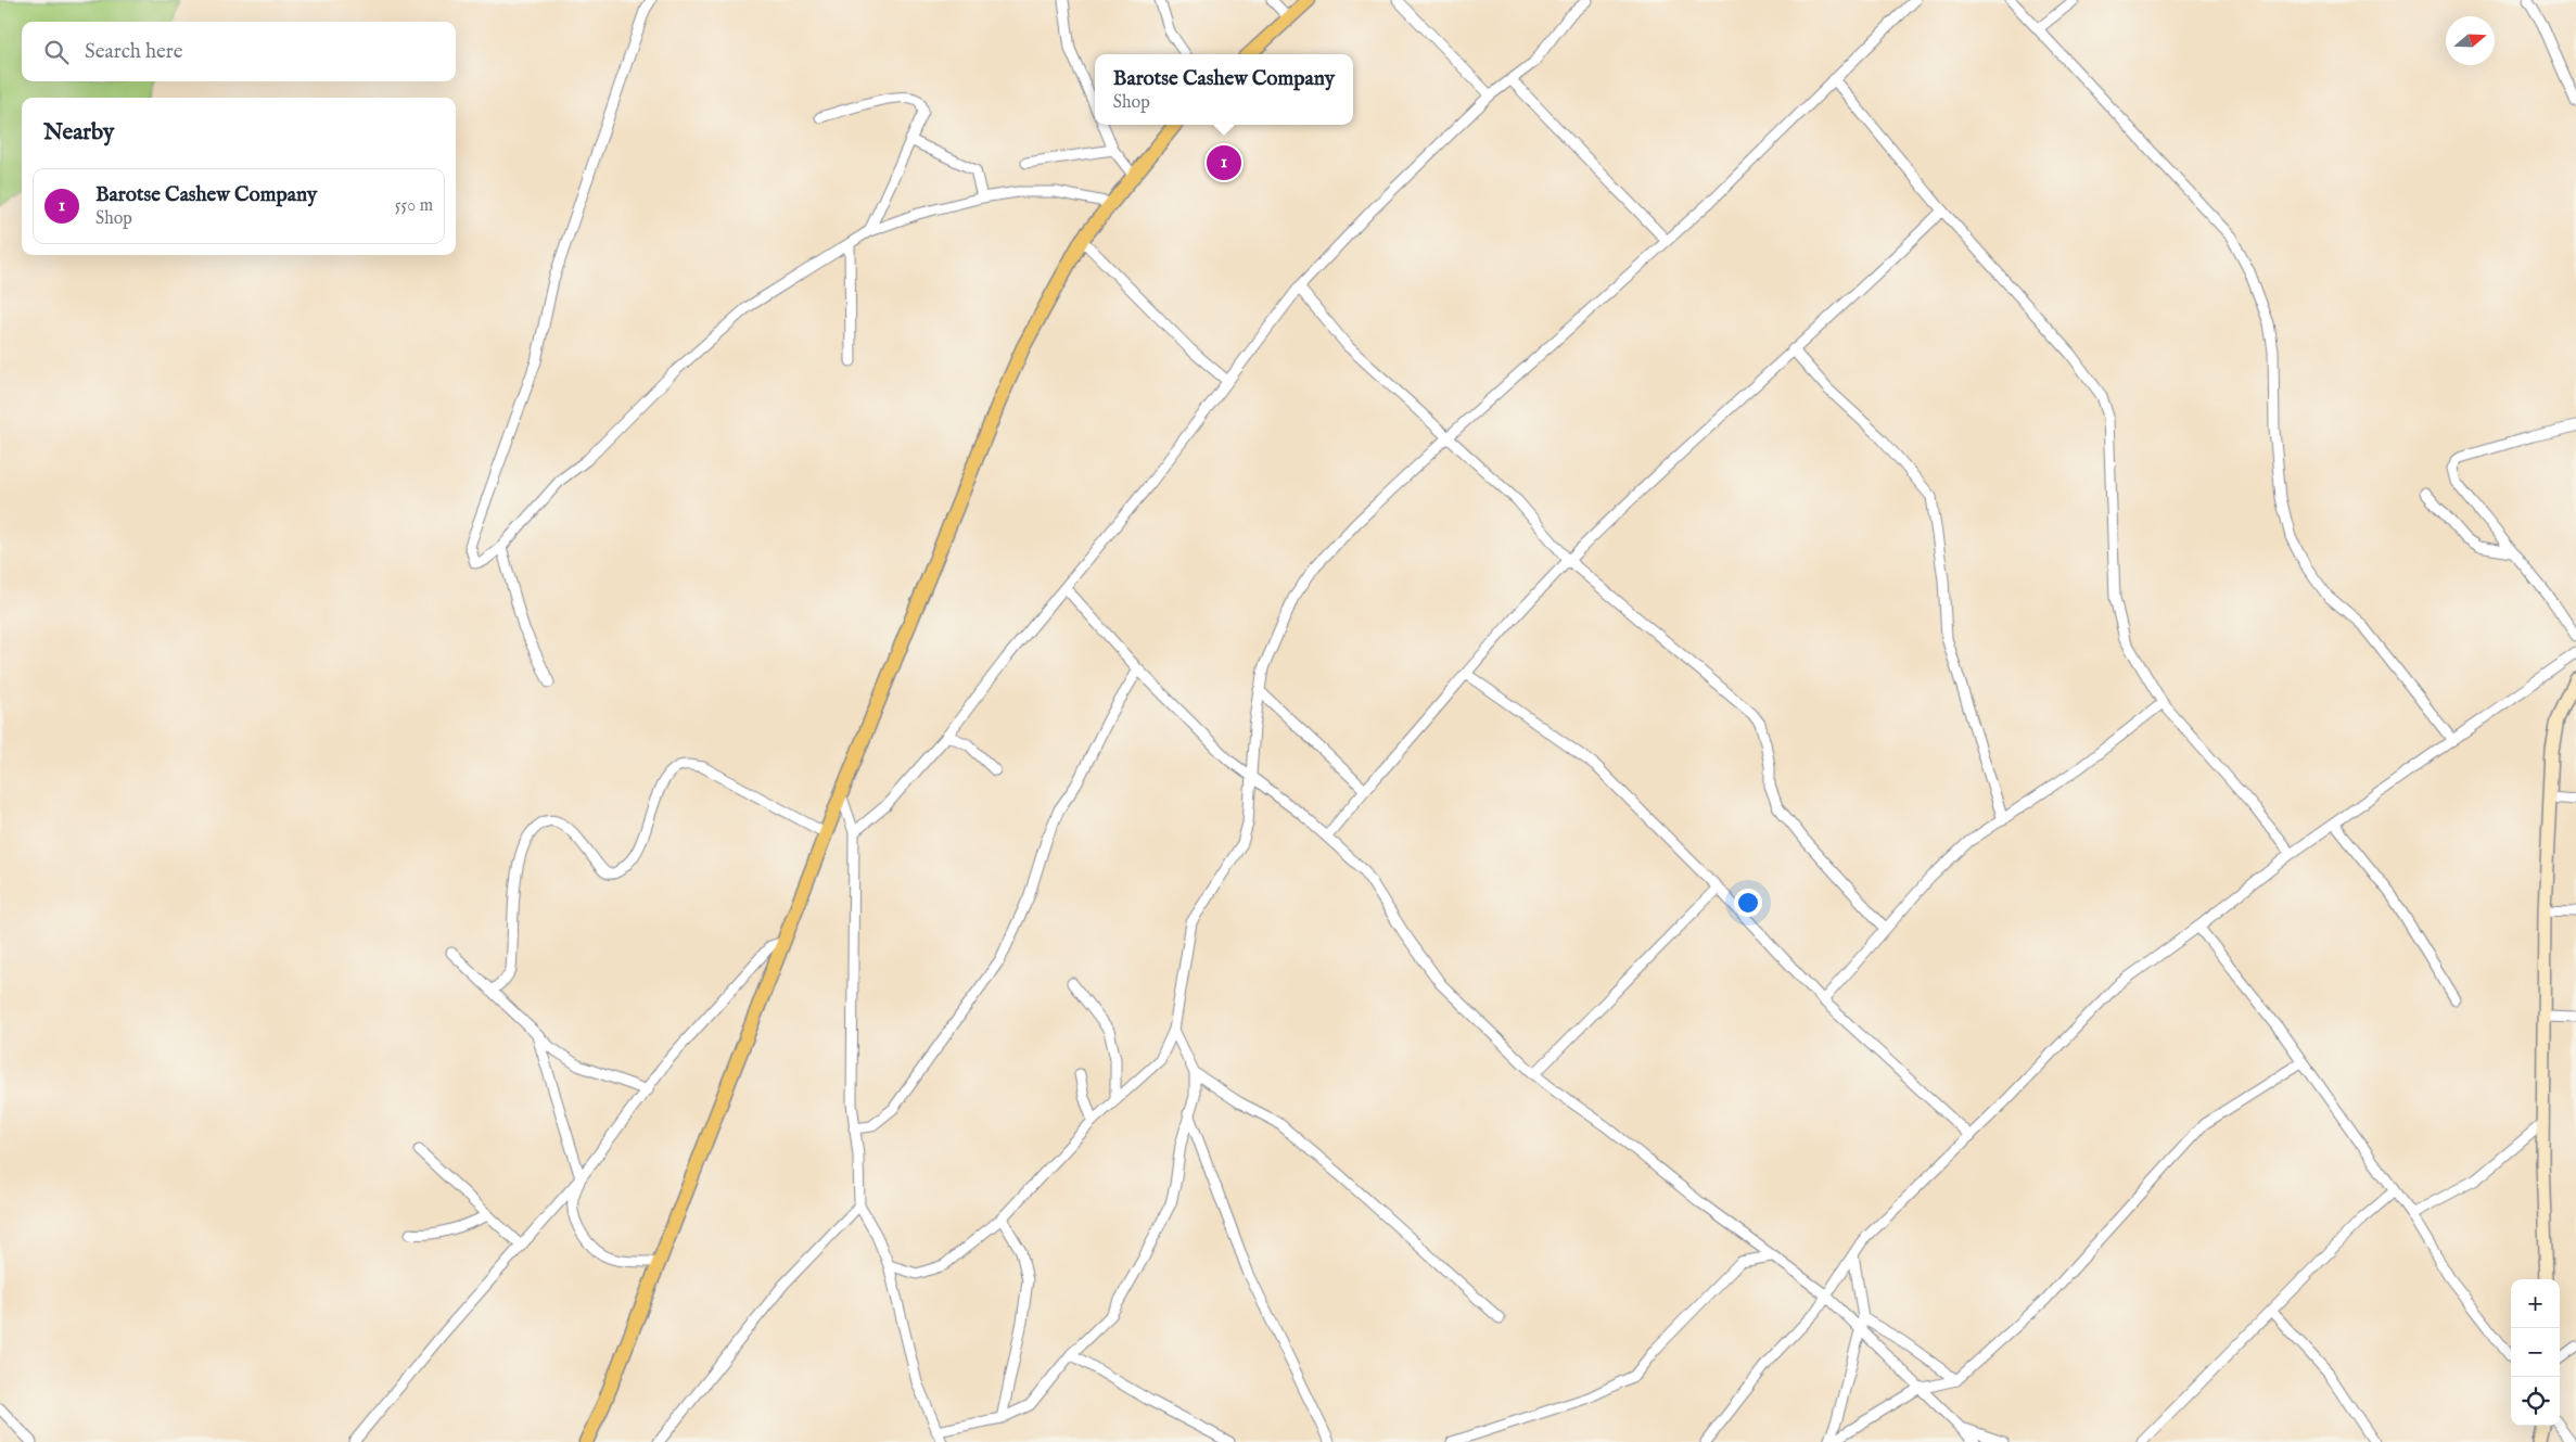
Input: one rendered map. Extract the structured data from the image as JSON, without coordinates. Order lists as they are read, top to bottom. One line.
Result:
{"north":"right","page":{"search":"Search here","popup":["Barotse Cashew Company","Shop"],"heading":"Nearby","pins":"1","list":[{"mark":"1","name":"Barotse Cashew Company","note":"Shop","value":"550 m"}],"map_buttons":["+","−"]}}
